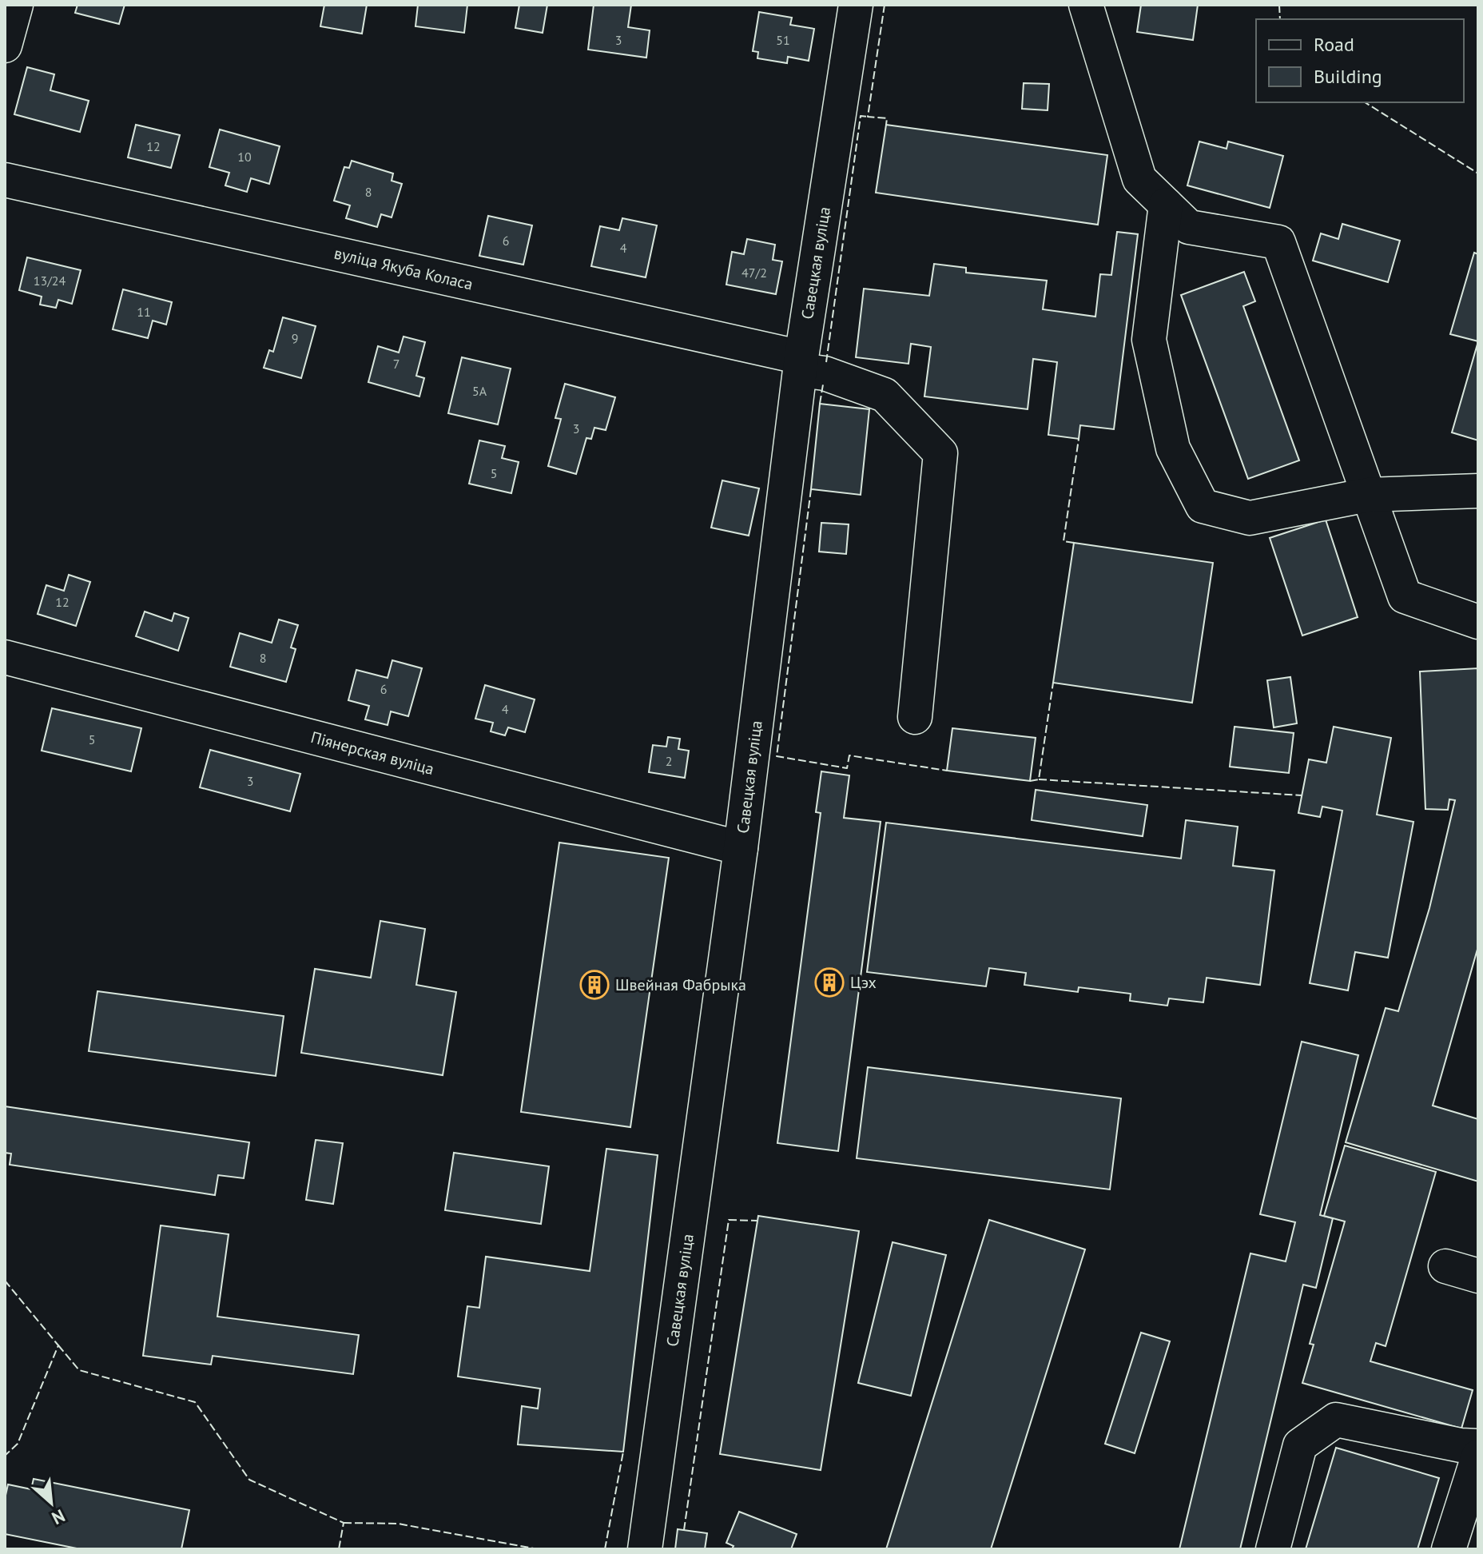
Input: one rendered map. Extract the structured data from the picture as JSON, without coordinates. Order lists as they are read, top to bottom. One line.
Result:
{"streets":{"street":["Савецкая вуліца","вуліца Якуба Коласа","Піянерская вуліца"]},"crossings":[["Савецкая вуліца","вуліца Якуба Коласа"],["Савецкая вуліца","Піянерская вуліца"]],"places":{"building":["Цэх","Швейная Фабрыка"]},"house_numbers":["3","51","12","10","8","6","4","47/2","13/24","11","9","7","5А","3","5","12","8","6","4","5","2","3"],"legend":["Road","Building"],"north":"bottom right"}
